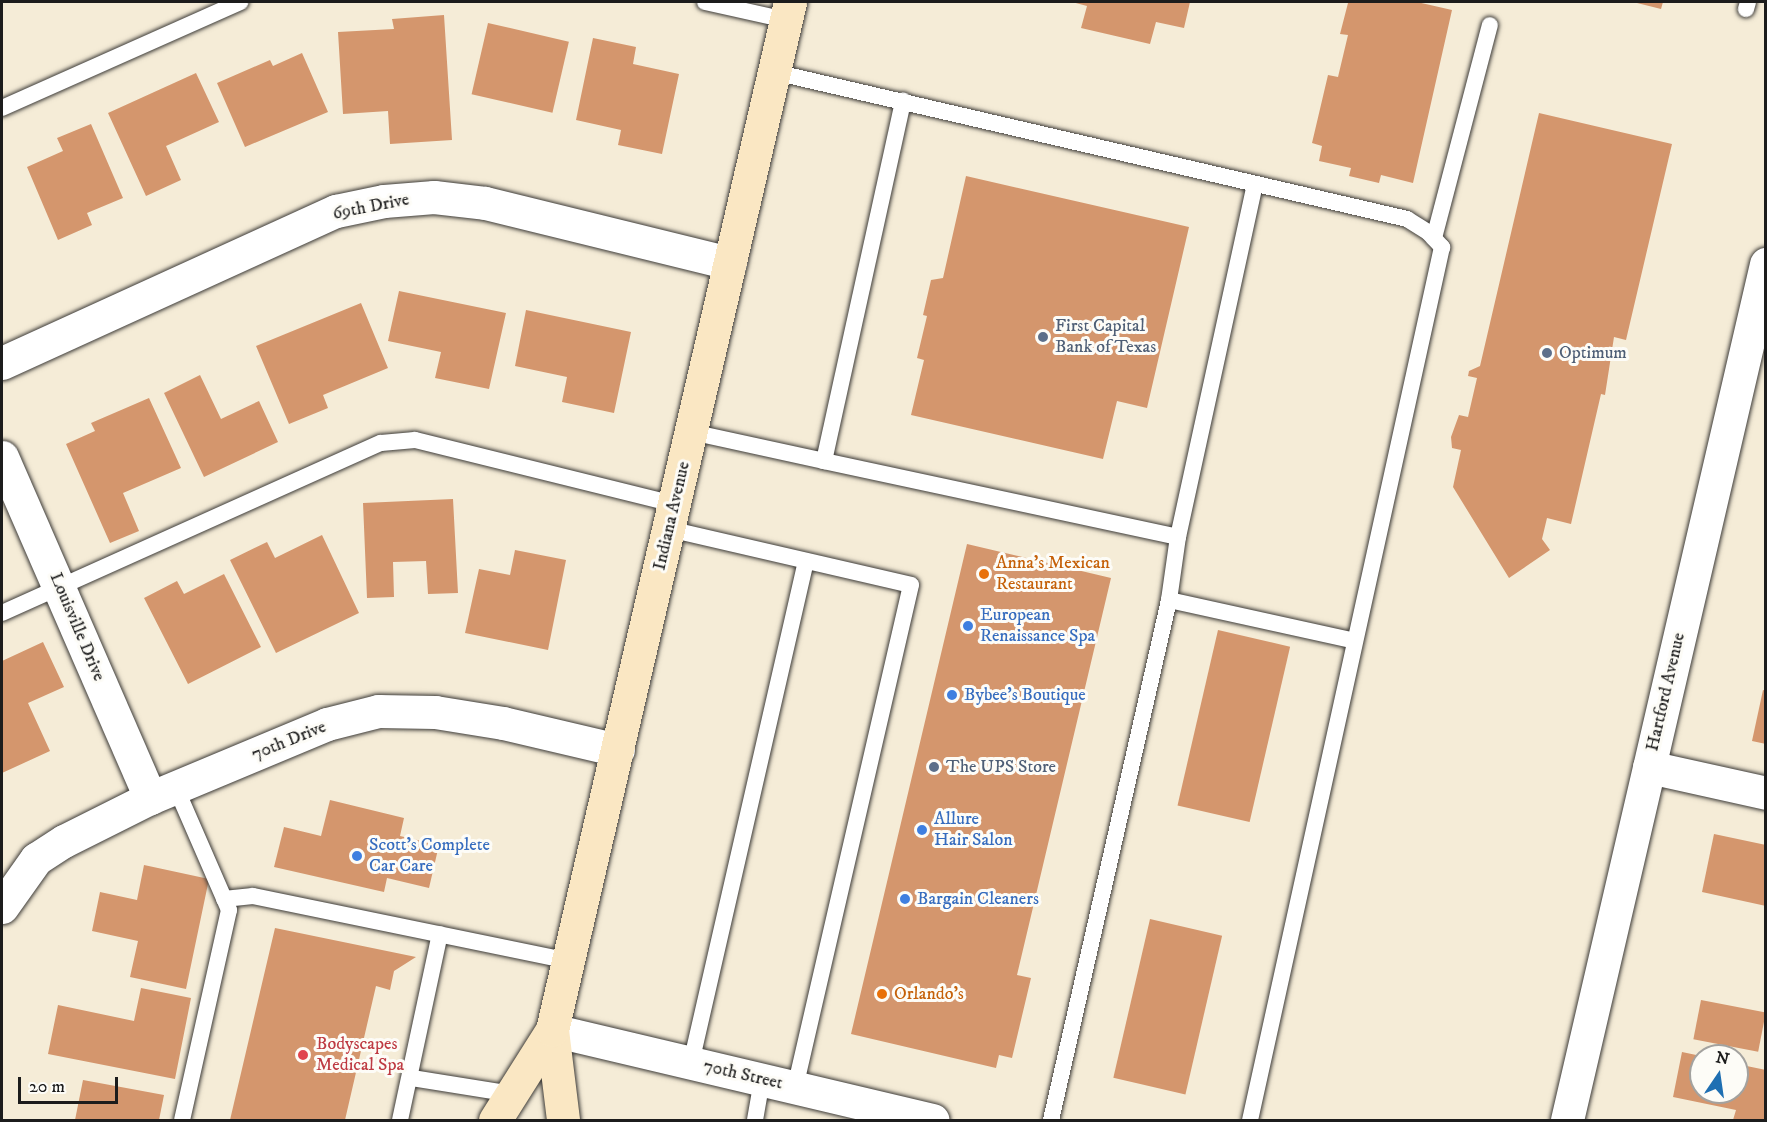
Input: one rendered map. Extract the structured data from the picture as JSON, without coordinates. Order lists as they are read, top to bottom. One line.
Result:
{"streets":{"main road":["Indiana Avenue"],"street":["69th Drive","Louisville Drive","Hartford Avenue","70th Drive","70th Street"]},"crossings":[["69th Drive","Indiana Avenue"],["Indiana Avenue","70th Drive"],["Indiana Avenue","70th Street"],["Louisville Drive","70th Drive"]],"places":["First Capital Bank of Texas","Optimum","Anna's Mexican Restaurant","European Renaissance Spa","Bybee's Boutique","The UPS Store","Allure Hair Salon","Scott's Complete Car Care","Bargain Cleaners","Orlando's","Bodyscapes Medical Spa"],"scale_bar":"20 m","north":"top"}
